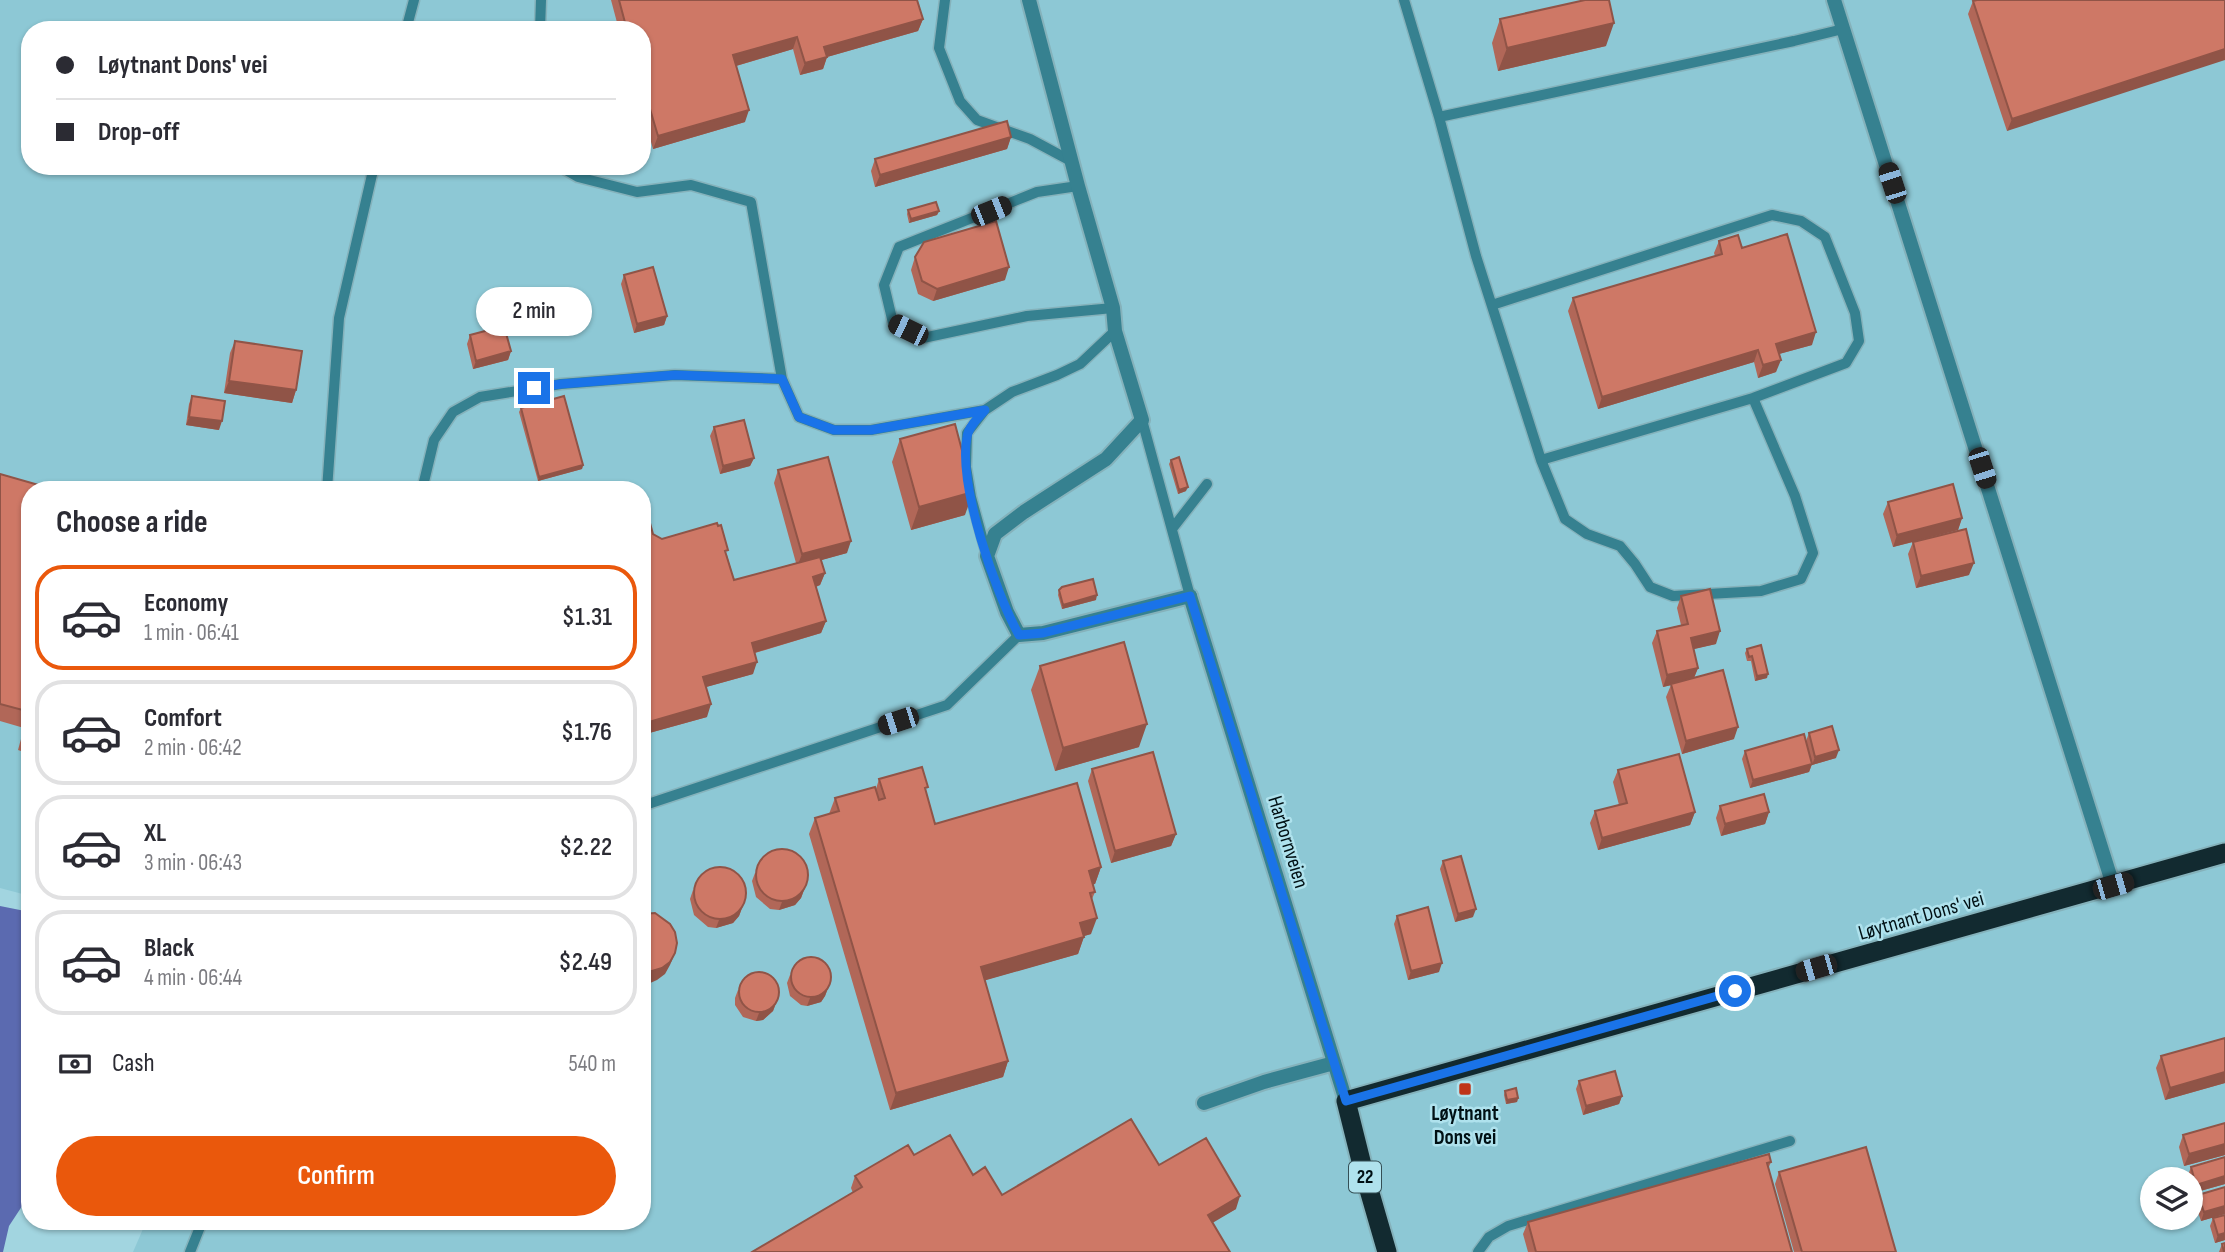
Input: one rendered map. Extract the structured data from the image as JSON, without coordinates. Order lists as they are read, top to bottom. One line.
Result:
{"streets":{"highway":["Løytnant Dons' vei","22"],"street":["Harbornveien"]},"crossings":[["Harbornveien","Løytnant Dons' vei"],["Harbornveien","22"],["Løytnant Dons' vei","22"]],"places":{"transit":["Løytnant Dons vei"]},"page":{"banner":["Løytnant Dons' vei","Drop-off"],"bubble":"2 min","heading":"Choose a ride","list":[{"name":"Economy","note":"1 min · 06:41","value":"$1.31"},{"name":"Comfort","note":"2 min · 06:42","value":"$1.76"},{"name":"XL","note":"3 min · 06:43","value":"$2.22"},{"name":"Black","note":"4 min · 06:44","value":"$2.49"}],"pay":["Cash","540 m"],"buttons":"Confirm"}}
